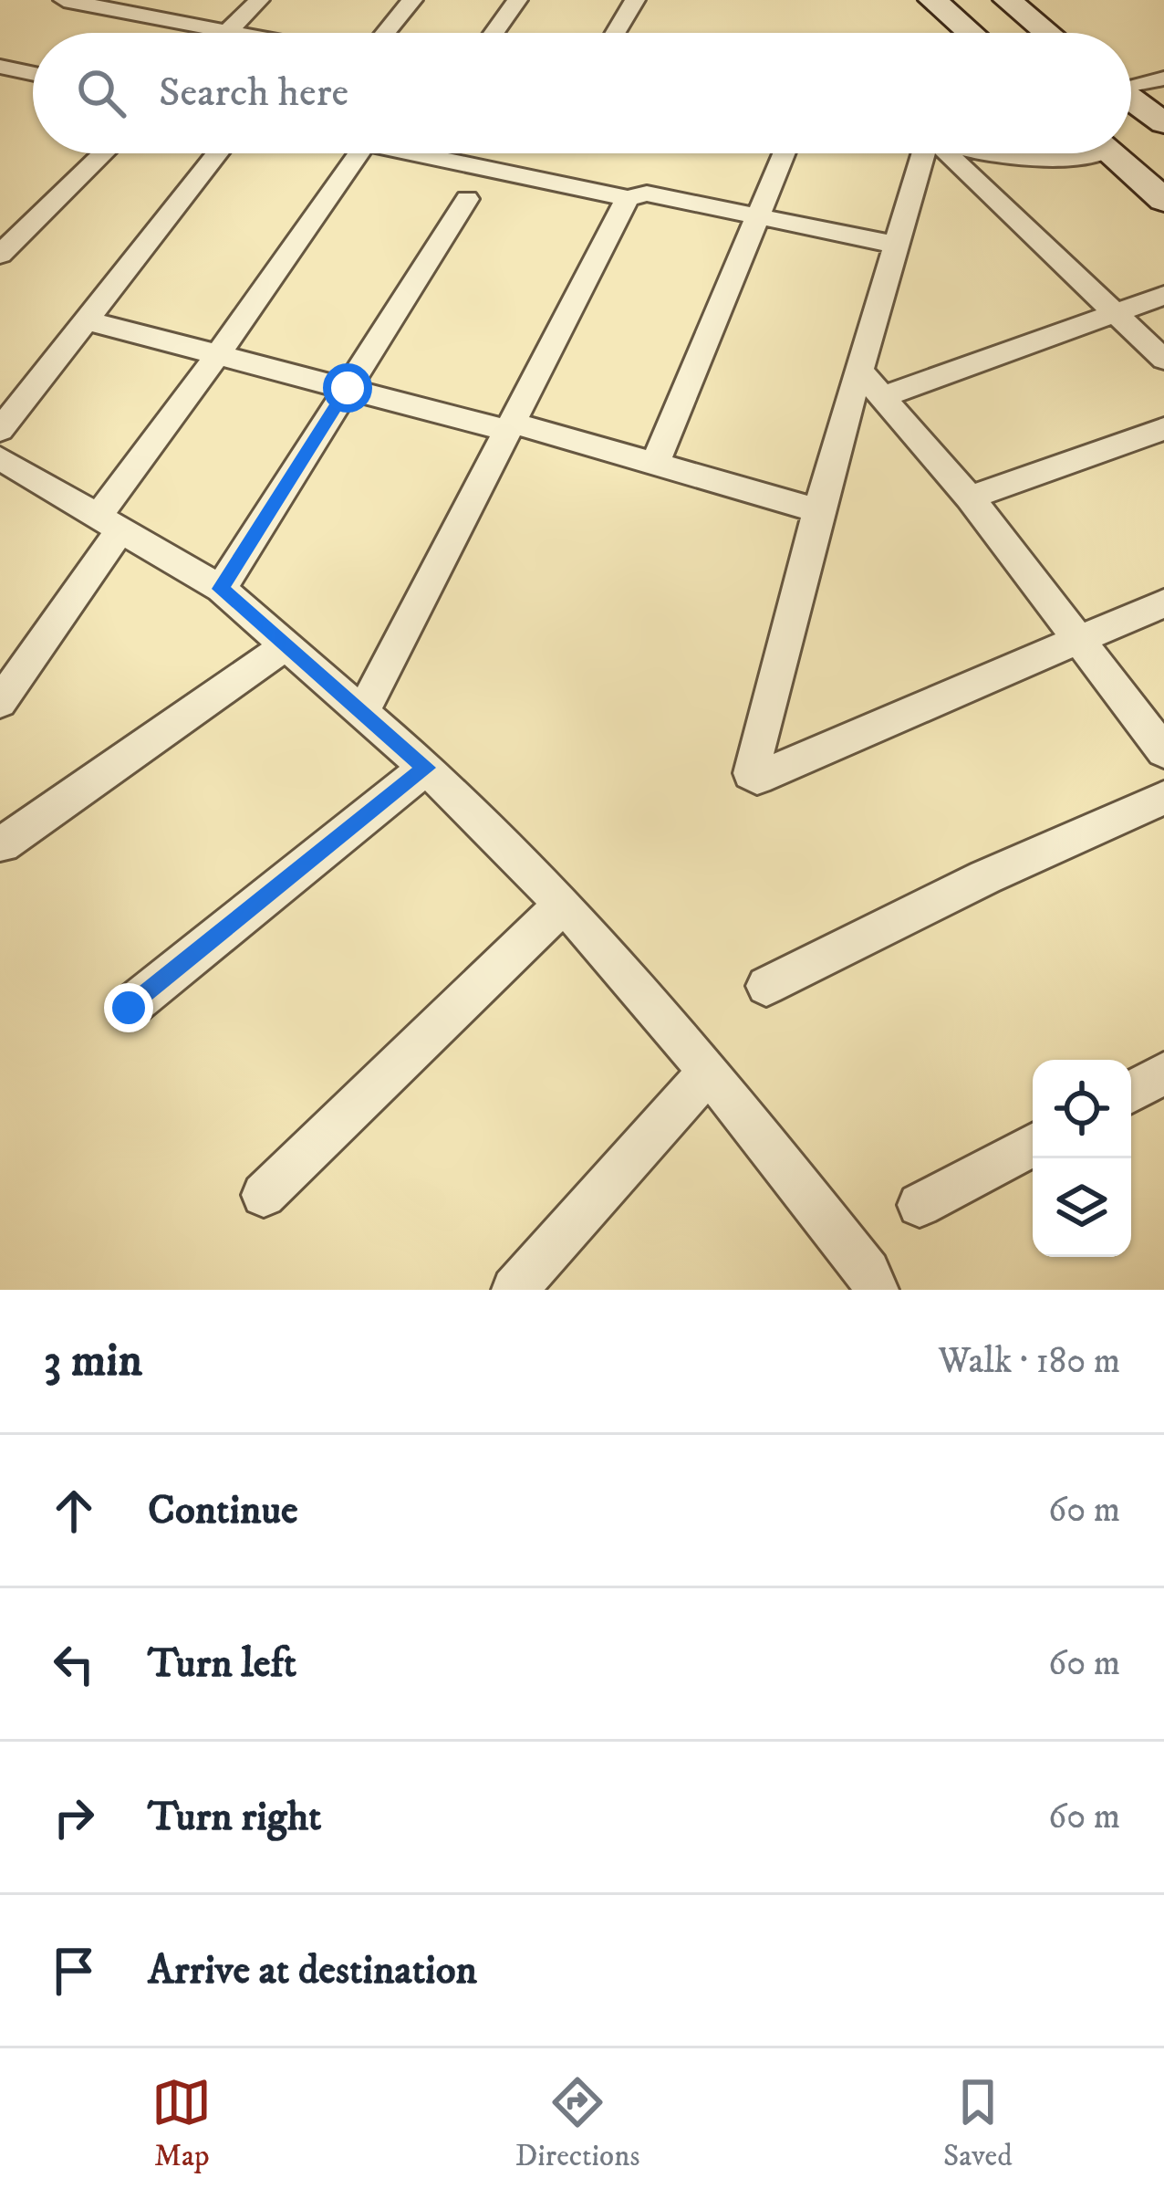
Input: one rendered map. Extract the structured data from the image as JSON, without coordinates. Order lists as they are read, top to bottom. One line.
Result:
{"page":{"search":"Search here","heading":["3 min","Walk · 180 m"],"list":[["Continue","60 m"],["Turn left","60 m"],["Turn right","60 m"],"Arrive at destination"],"nav":["Map","Directions","Saved"]}}
